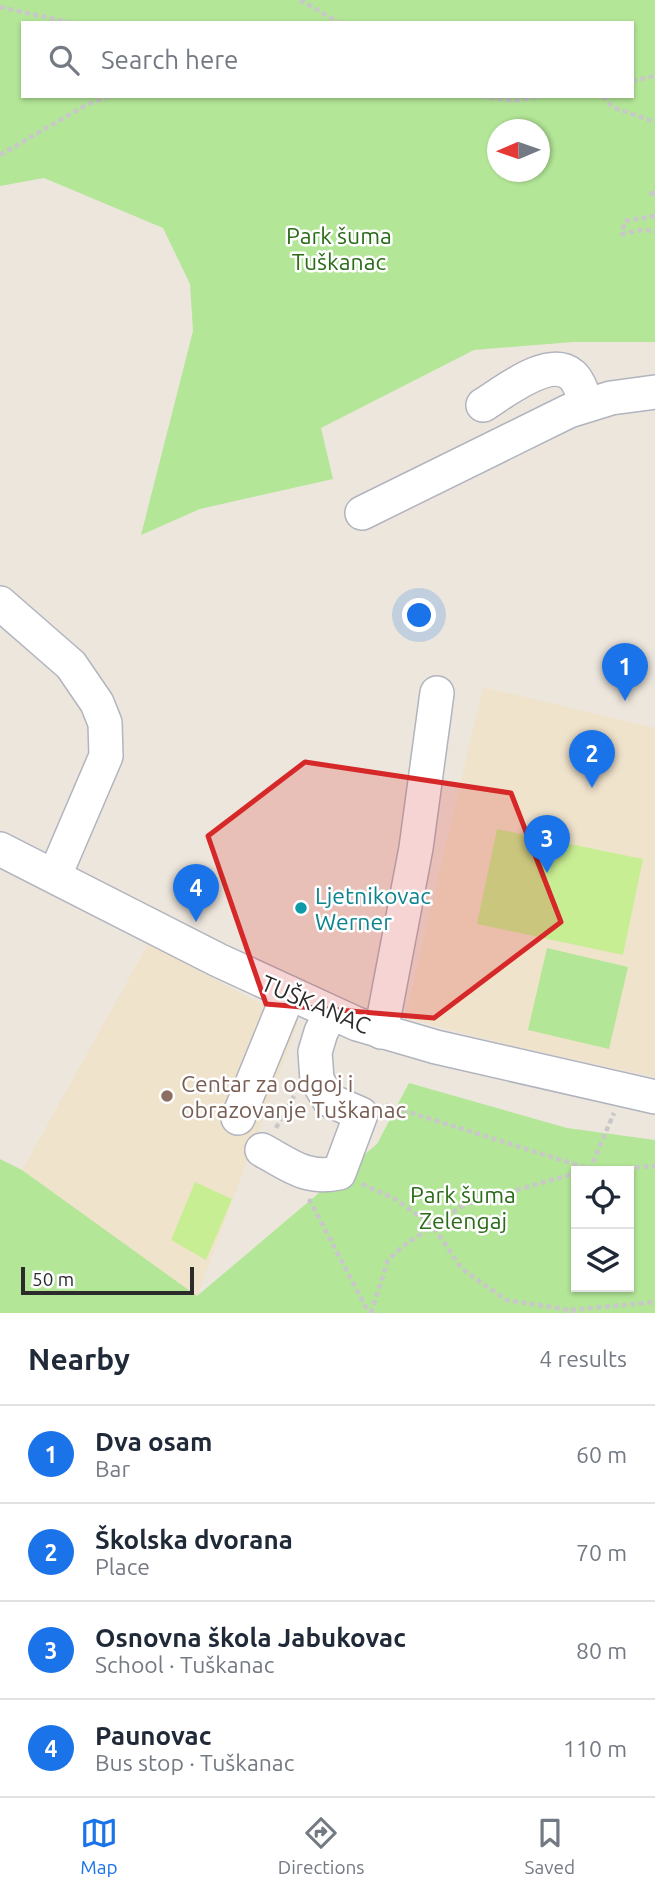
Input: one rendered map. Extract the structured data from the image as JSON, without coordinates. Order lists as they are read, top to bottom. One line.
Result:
{"streets":{"street":["TUŠKANAC"]},"parks":["Park šuma Tuškanac","Park šuma Zelengaj"],"places":["Ljetnikovac Werner","Centar za odgoj i obrazovanje Tuškanac"],"scale_bar":"50 m","north":"left","page":{"search":"Search here","pins":["1","2","3","4"],"scale":"50 m","heading":["Nearby","4 results"],"list":[{"mark":"1","name":"Dva osam","note":"Bar","value":"60 m"},{"mark":"2","name":"Školska dvorana","note":"Place","value":"70 m"},{"mark":"3","name":"Osnovna škola Jabukovac","note":"School · Tuškanac","value":"80 m"},{"mark":"4","name":"Paunovac","note":"Bus stop · Tuškanac","value":"110 m"}],"nav":["Map","Directions","Saved"]}}
